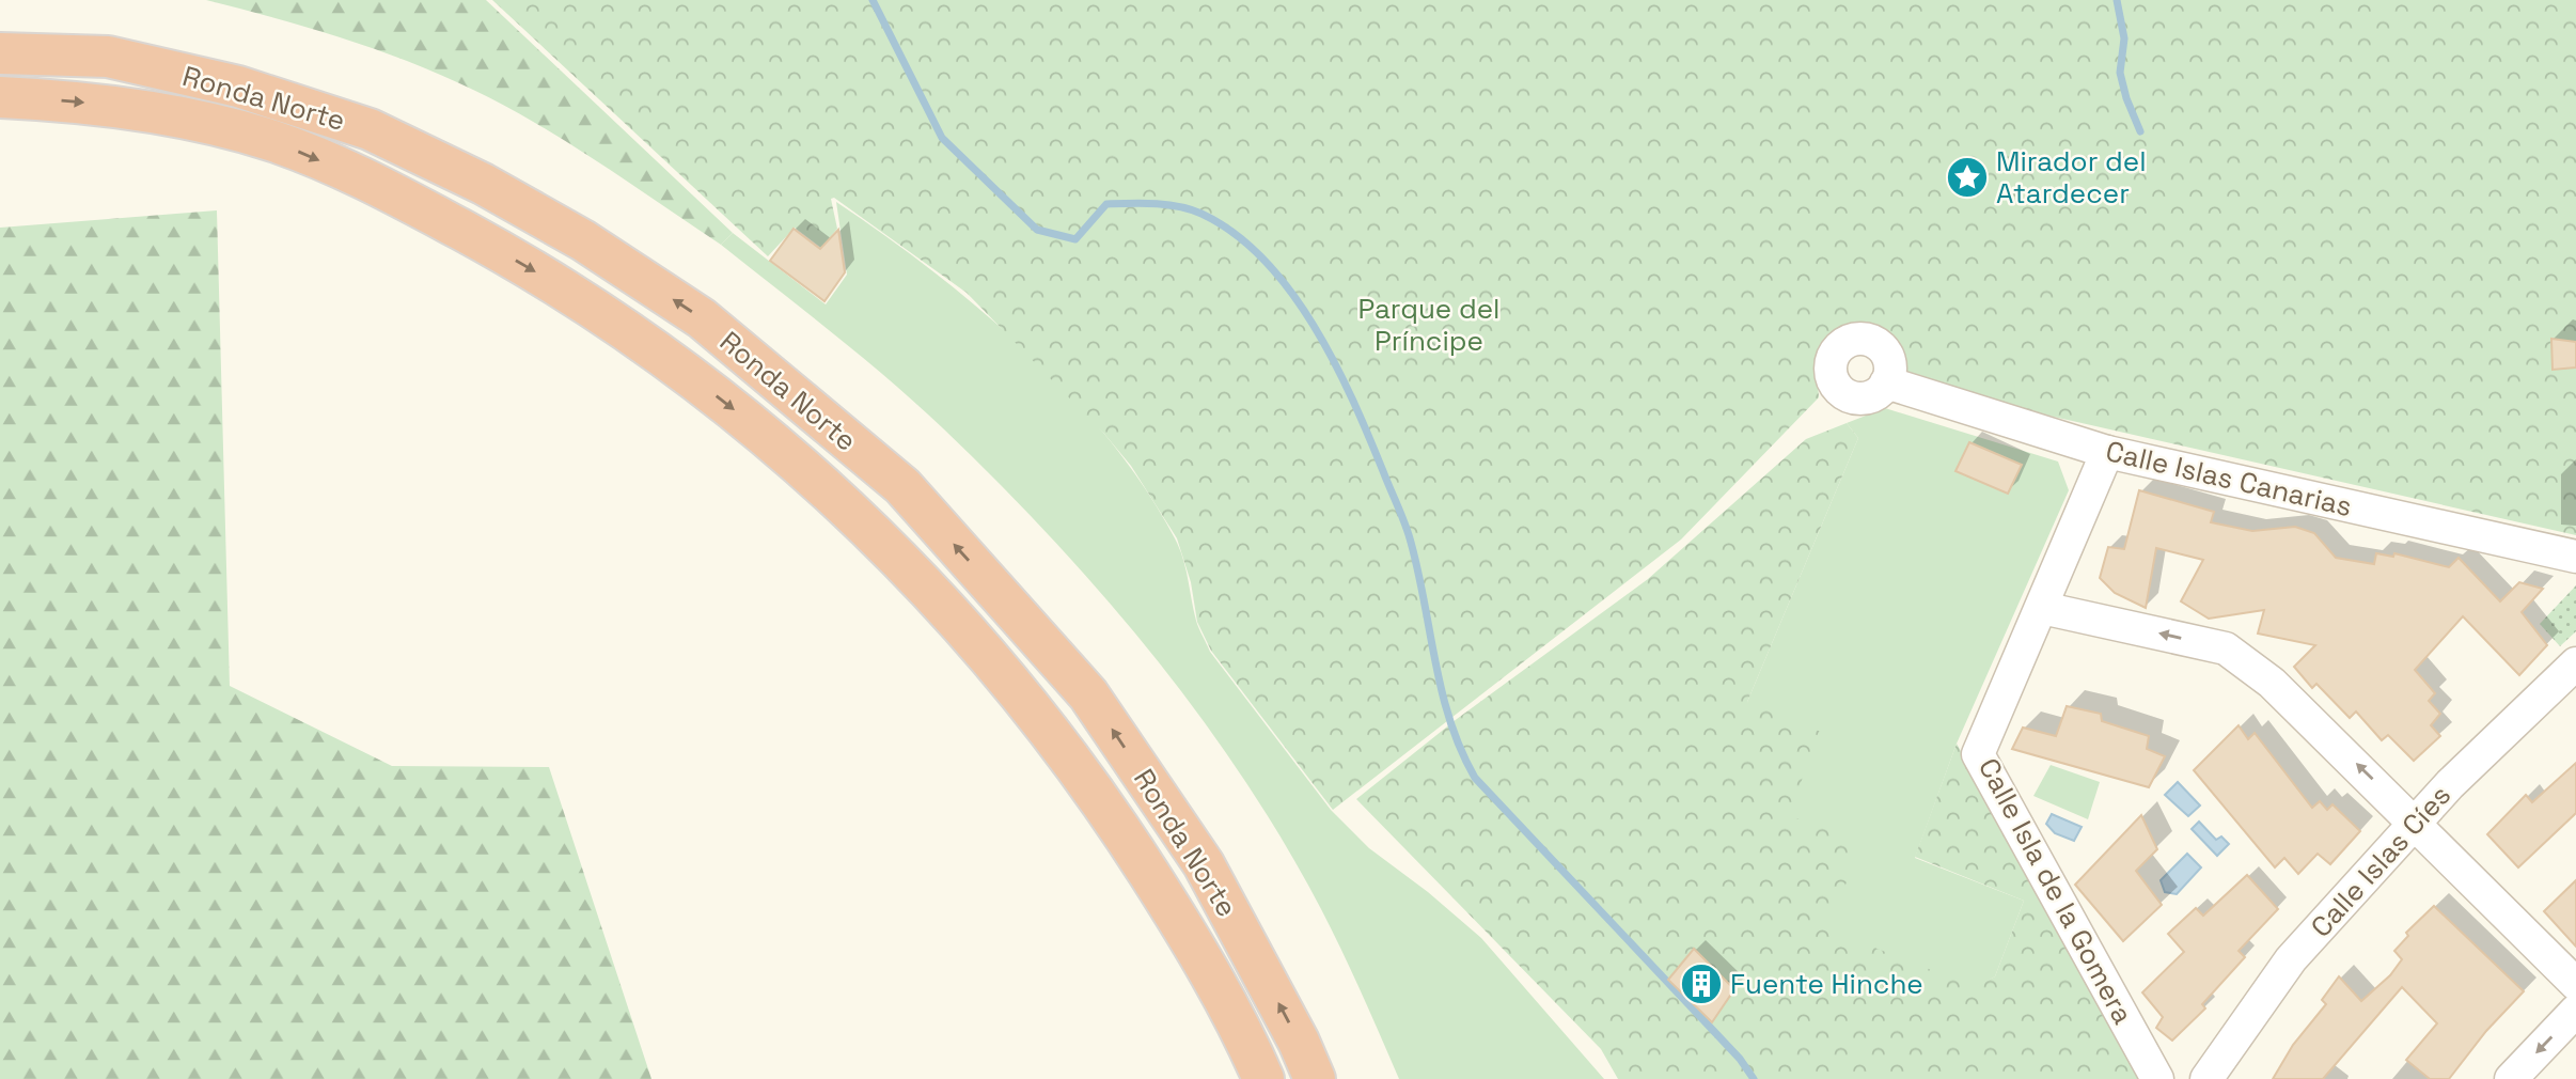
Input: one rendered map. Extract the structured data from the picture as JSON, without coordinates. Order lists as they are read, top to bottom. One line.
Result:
{"streets":{"highway":["Ronda Norte"],"street":["Calle Islas Canarias","Calle Islas Cíes","Calle Isla de la Gomera"]},"crossings":[["Calle Islas Canarias","Calle Isla de la Gomera"]],"parks":["Parque del Príncipe"],"places":{"place":["Mirador del Atardecer"],"building":["Fuente Hinche"]}}
